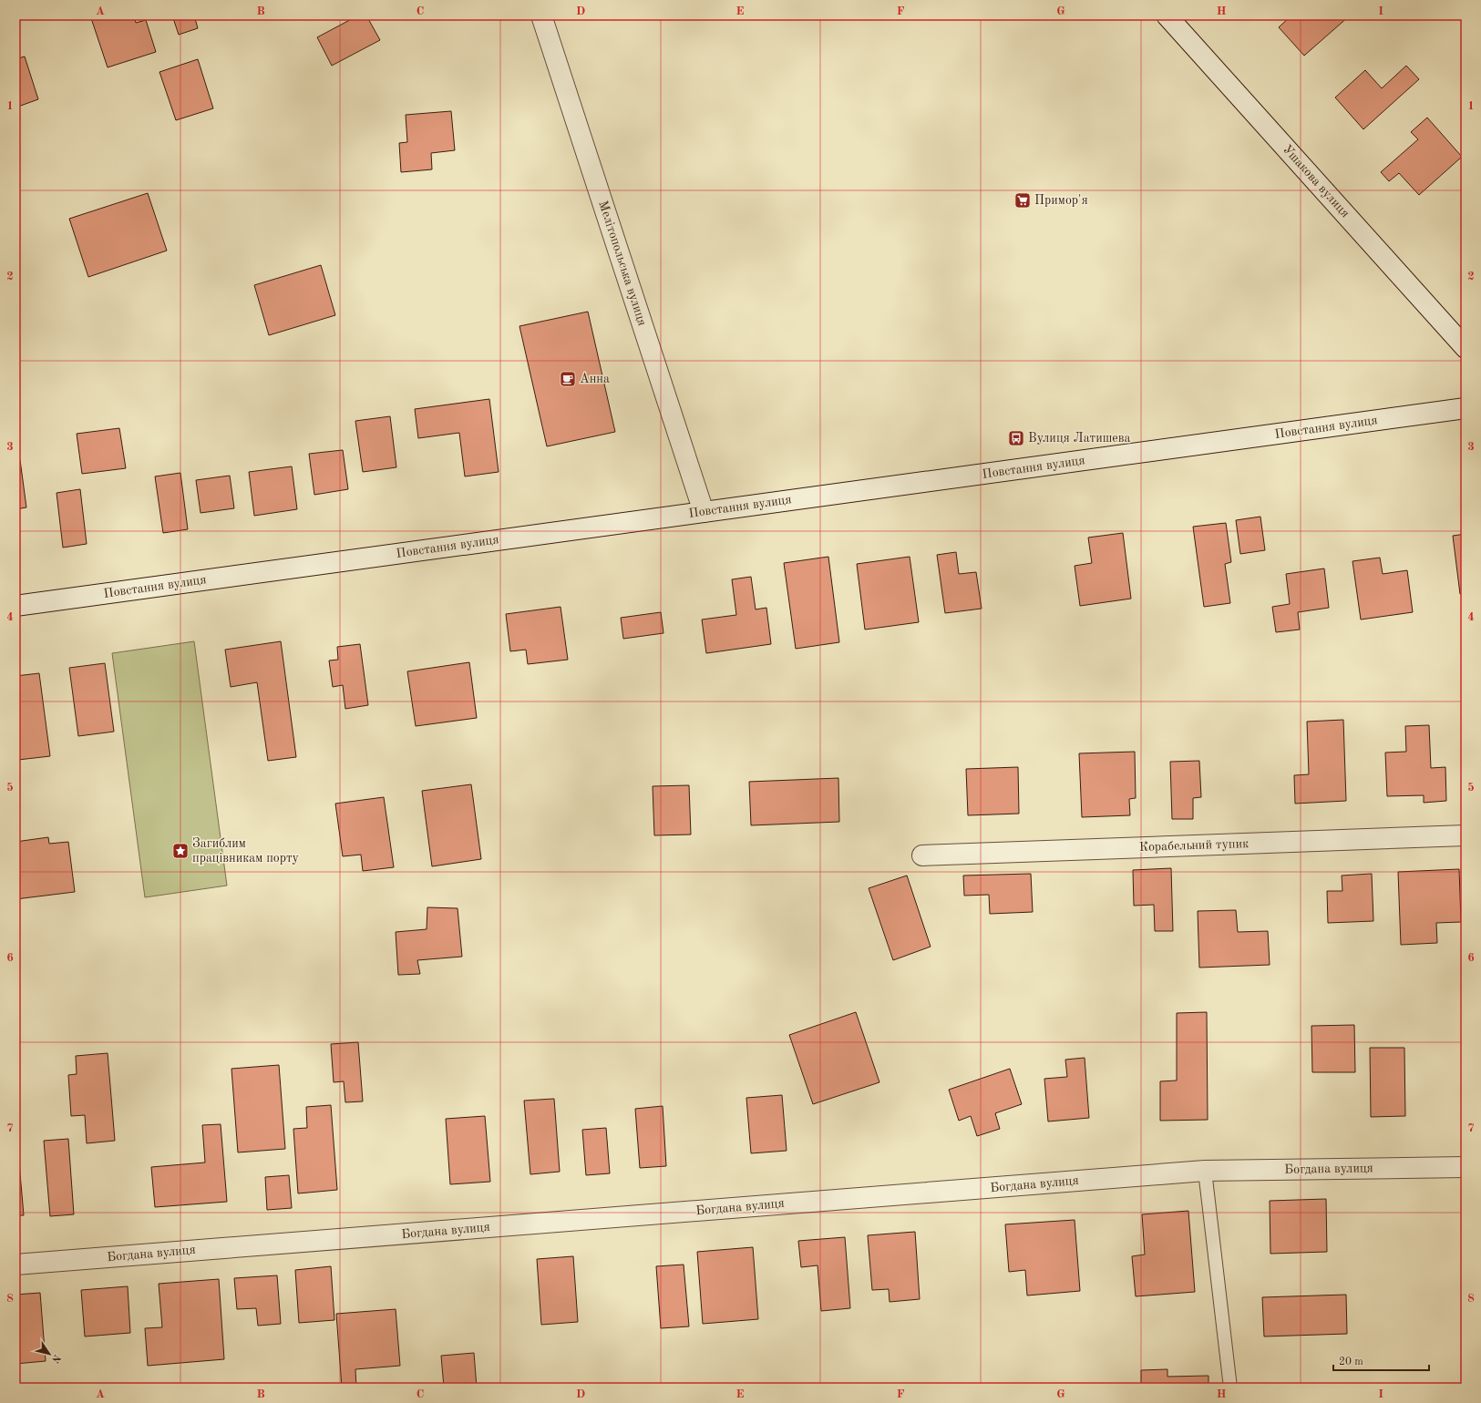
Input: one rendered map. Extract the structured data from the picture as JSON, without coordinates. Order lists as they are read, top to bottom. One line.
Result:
{"streets":{"street":["Ушакова вулиця","Мелітопольська вулиця","Повстання вулиця","Корабельний тупик","Богдана вулиця"]},"crossings":[["Мелітопольська вулиця","Повстання вулиця"]],"places":{"supermarket":["Примор'я"],"cafe":["Анна"],"bus stop":["Вулиця Латишева"],"place":["Загиблим працівникам порту"]},"scale_bar":"20 m","north":"bottom right","grid":{"columns":["A","B","C","D","E","F","G","H","I"],"rows":["1","2","3","4","5","6","7","8"]}}
